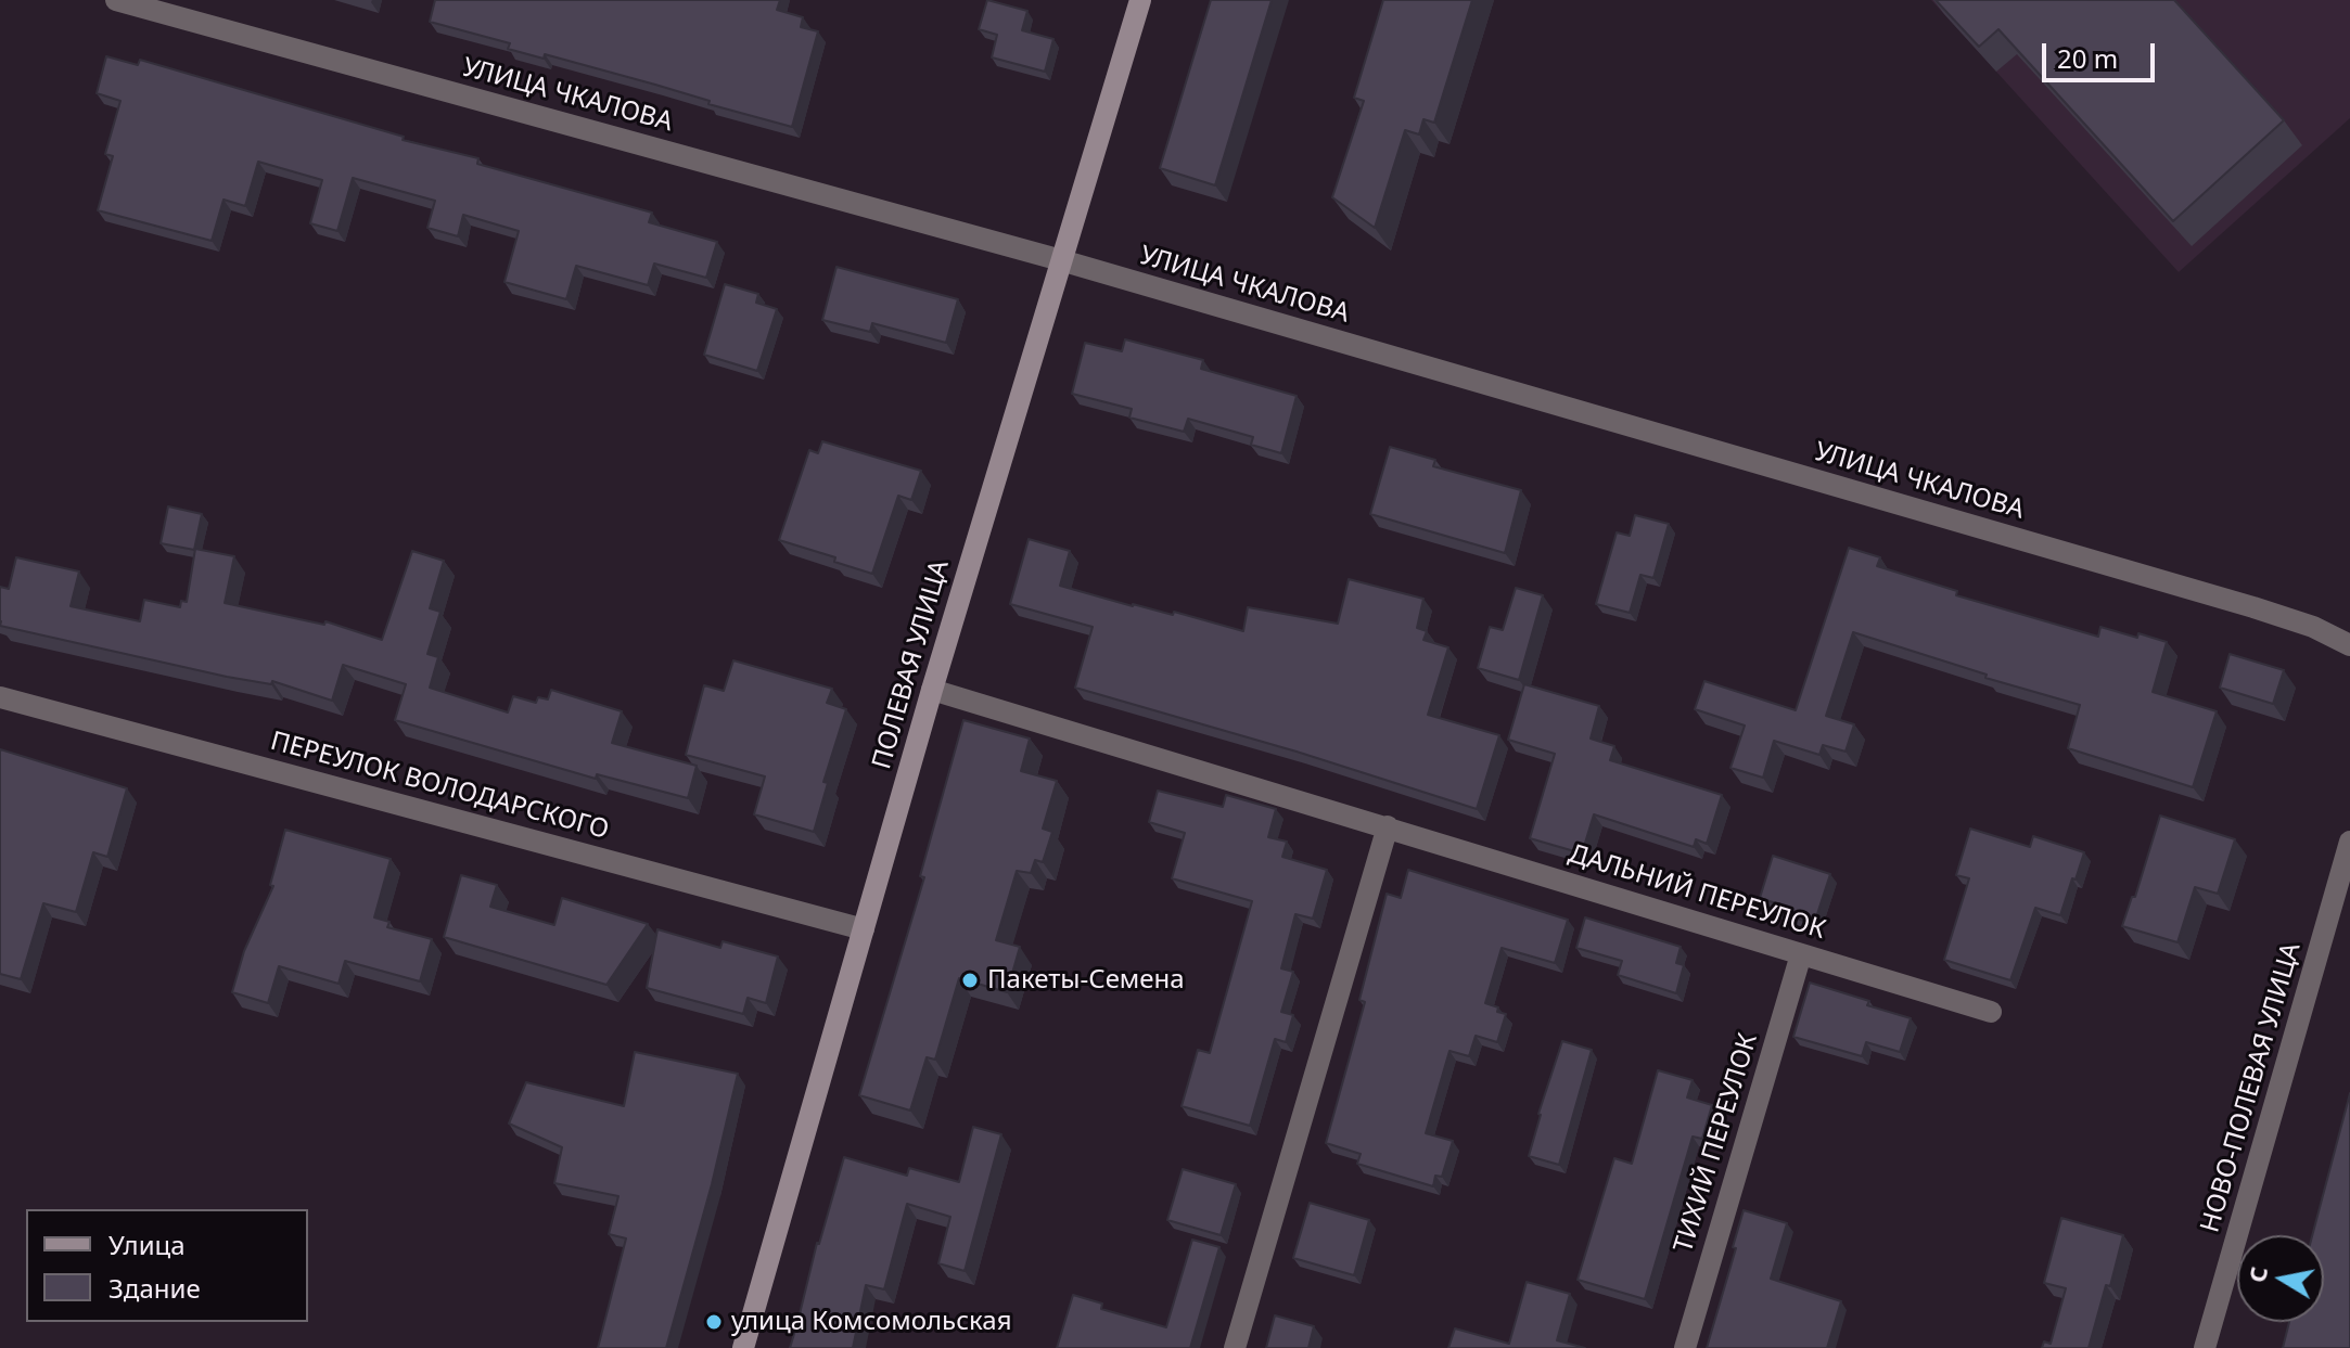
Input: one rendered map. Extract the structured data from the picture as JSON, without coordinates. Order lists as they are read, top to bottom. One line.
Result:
{"streets":{"main road":["ПОЛЕВАЯ УЛИЦА"],"street":["УЛИЦА ЧКАЛОВА","ПЕРЕУЛОК ВОЛОДАРСКОГО","ДАЛЬНИЙ ПЕРЕУЛОК","НОВО-ПОЛЕВАЯ УЛИЦА","ТИХИЙ ПЕРЕУЛОК"]},"crossings":[["УЛИЦА ЧКАЛОВА","ПОЛЕВАЯ УЛИЦА"],["ПОЛЕВАЯ УЛИЦА","ПЕРЕУЛОК ВОЛОДАРСКОГО"],["ПОЛЕВАЯ УЛИЦА","ДАЛЬНИЙ ПЕРЕУЛОК"],["ДАЛЬНИЙ ПЕРЕУЛОК","ТИХИЙ ПЕРЕУЛОК"]],"places":["Пакеты-Семена","улица Комсомольская"],"legend":["Улица","Здание"],"scale_bar":"20 m","north":"left"}
